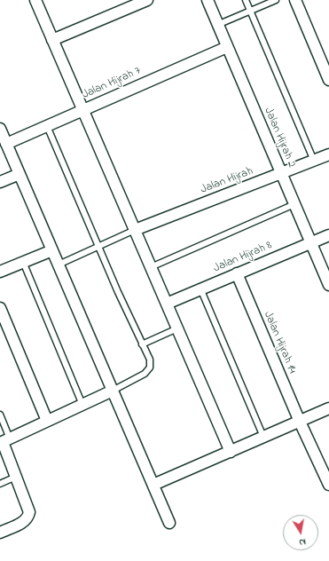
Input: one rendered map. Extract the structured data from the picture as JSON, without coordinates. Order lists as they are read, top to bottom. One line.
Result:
{"streets":{"street":["Jalan Hijrah 7","Jalan Hijrah 2","Jalan Hijrah","Jalan Hijrah 8","Jalan Hijrah 14"]},"crossings":[["Jalan Hijrah 7","Jalan Hijrah 2"],["Jalan Hijrah 2","Jalan Hijrah"],["Jalan Hijrah 2","Jalan Hijrah 8"],["Jalan Hijrah 8","Jalan Hijrah 14"]],"north":"bottom"}
